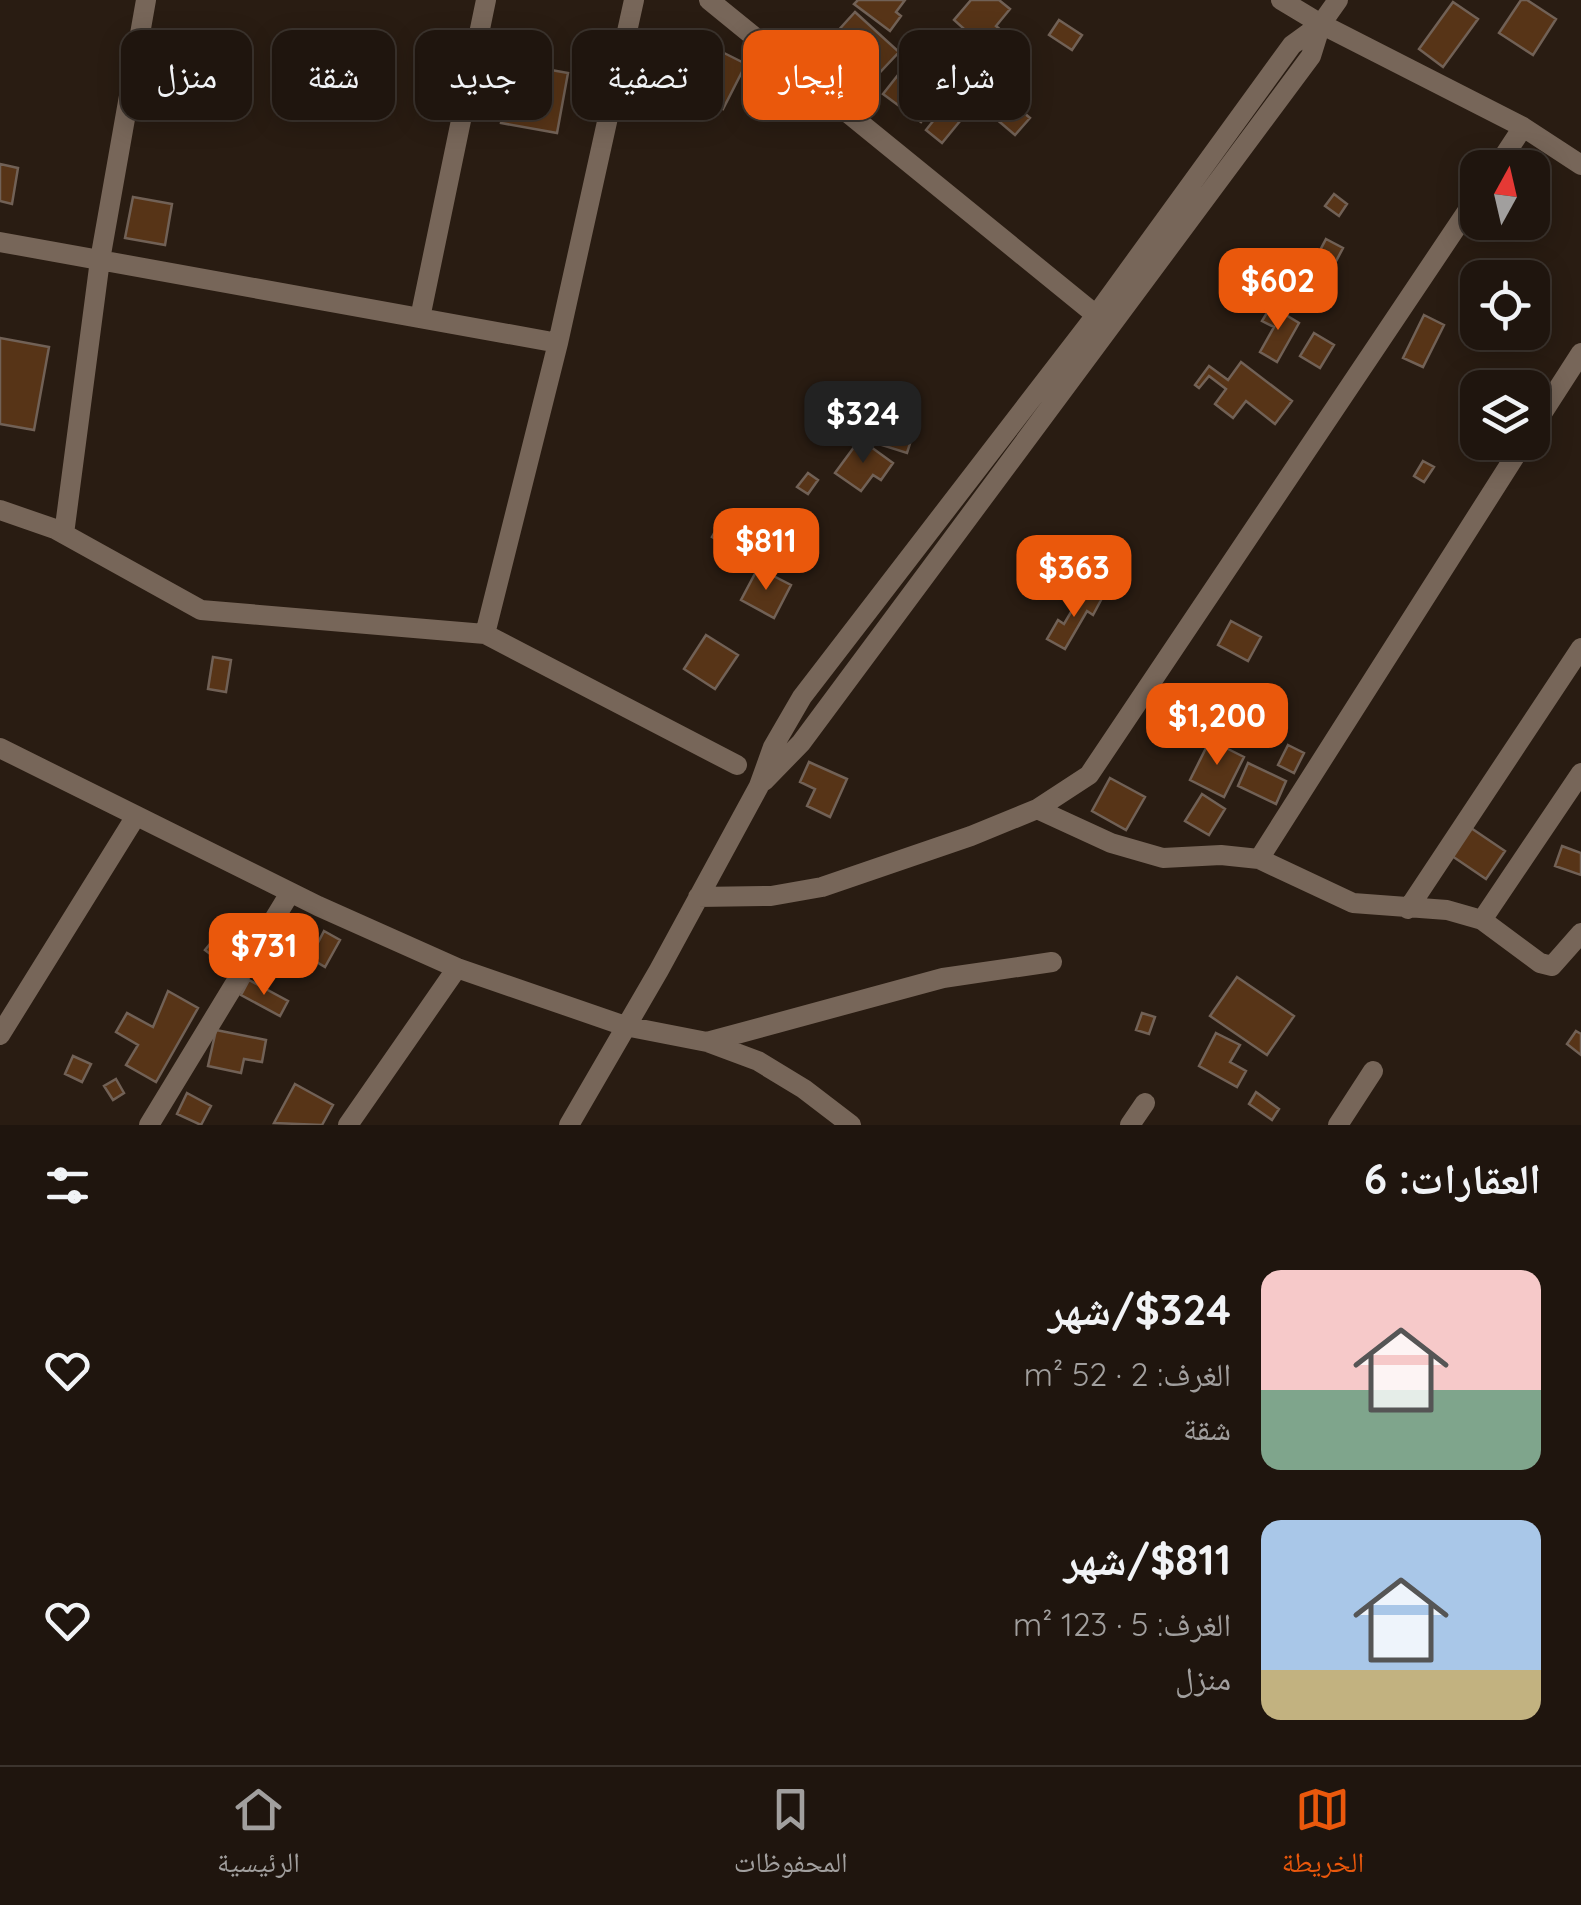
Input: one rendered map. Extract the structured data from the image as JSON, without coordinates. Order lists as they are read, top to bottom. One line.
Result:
{"north":"top","page":{"chip":["شراء","إيجار","تصفية","جديد","شقة","منزل"],"price":["$602","$324","$811","$363","$1,200","$731"],"heading":"العقارات: 6","list":[{"name":"$324/شهر","note":"الغرف: 2 · 52 m² · شقة"},{"name":"$811/شهر","note":"الغرف: 5 · 123 m² · منزل"}],"tabs":["الخريطة","المحفوظات","الرئيسية"]}}
